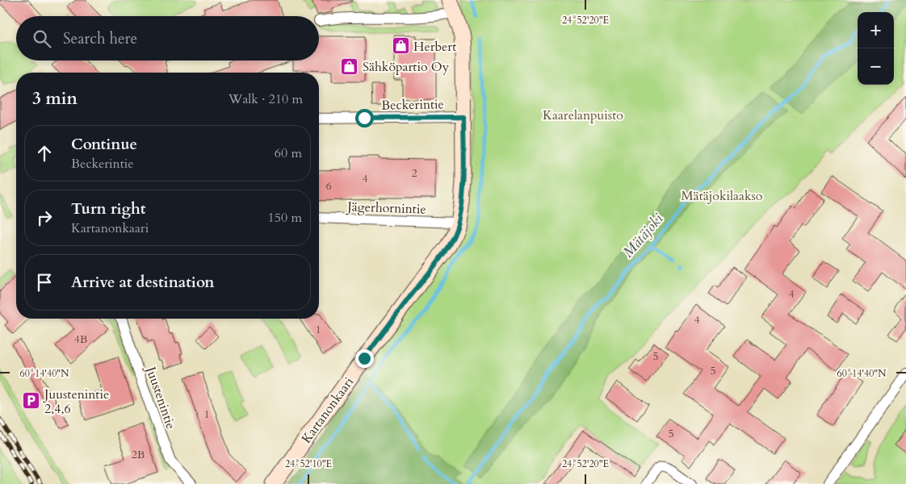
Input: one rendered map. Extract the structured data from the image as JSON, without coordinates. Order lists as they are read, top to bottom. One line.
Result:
{"streets":{"street":["Beckerintie","Jägerhornintie","Juustenintie","Kartanonkaari"]},"crossings":[["Beckerintie","Kartanonkaari"],["Jägerhornintie","Kartanonkaari"]],"water":["Mätäjoki"],"parks":["Kaarelanpuisto","Mätäjokilaakso"],"places":{"shop":["Herbert","Sähköpartio Oy"],"parking":["Juustenintie 2,4,6"]},"house_numbers":["2","4","6","4","4","1","4B","5","5","1","5","2B"],"page":{"map_buttons":["+","−"],"search":"Search here","heading":["3 min","Walk · 210 m"],"list":[["Continue","Beckerintie","60 m"],["Turn right","Kartanonkaari","150 m"],"Arrive at destination"]},"coordinates":["24°52'20\"E","60°14'40\"N","24°52'10\"E"]}
